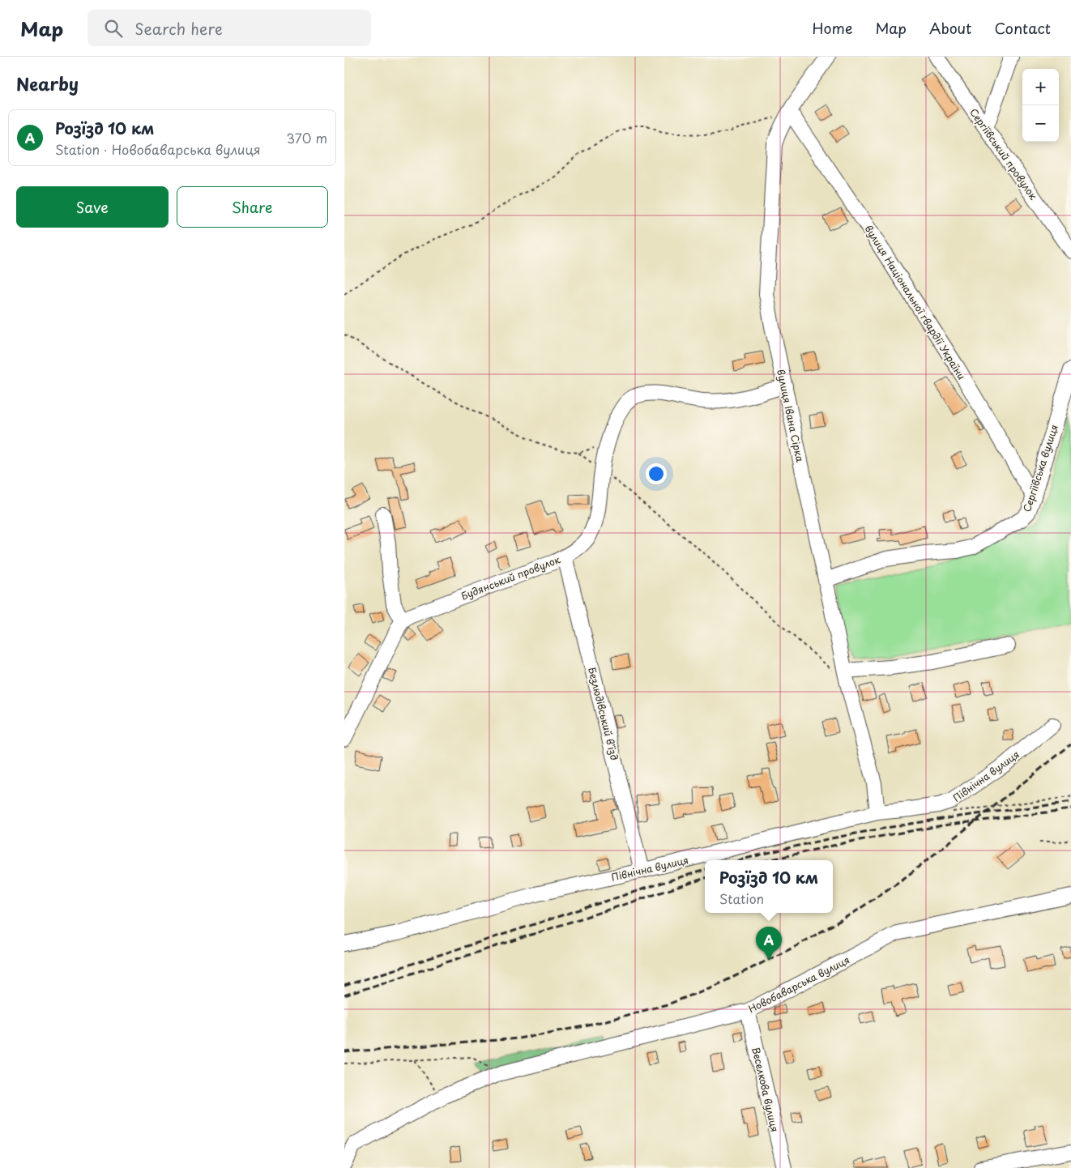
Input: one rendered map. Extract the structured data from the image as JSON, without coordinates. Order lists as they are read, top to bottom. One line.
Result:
{"streets":{"street":["Сергіївський провулок","вулиця Національної гвардії України","вулиця Івана Сірка","Сергіївська вулиця","Будянський провулок","Безлюдівський в'їзд","Північна вулиця","Новобаварська вулиця","Веселкова вулиця"]},"crossings":[["вулиця Національної гвардії України","вулиця Івана Сірка"],["вулиця Національної гвардії України","Сергіївська вулиця"],["вулиця Івана Сірка","Сергіївська вулиця"],["вулиця Івана Сірка","Будянський провулок"],["вулиця Івана Сірка","Північна вулиця"],["Будянський провулок","Безлюдівський в'їзд"],["Безлюдівський в'їзд","Північна вулиця"],["Новобаварська вулиця","Веселкова вулиця"]],"page":{"header":"Map","search":"Search here","nav":["Home","Map","About","Contact"],"heading":"Nearby","map_buttons":["+","−"],"list":[{"mark":"A","name":"Розїзд 10 км","note":"Station · Новобаварська вулиця","value":"370 m"}],"buttons":["Save","Share"],"popup":["Розїзд 10 км","Station"],"pins":"A"}}
